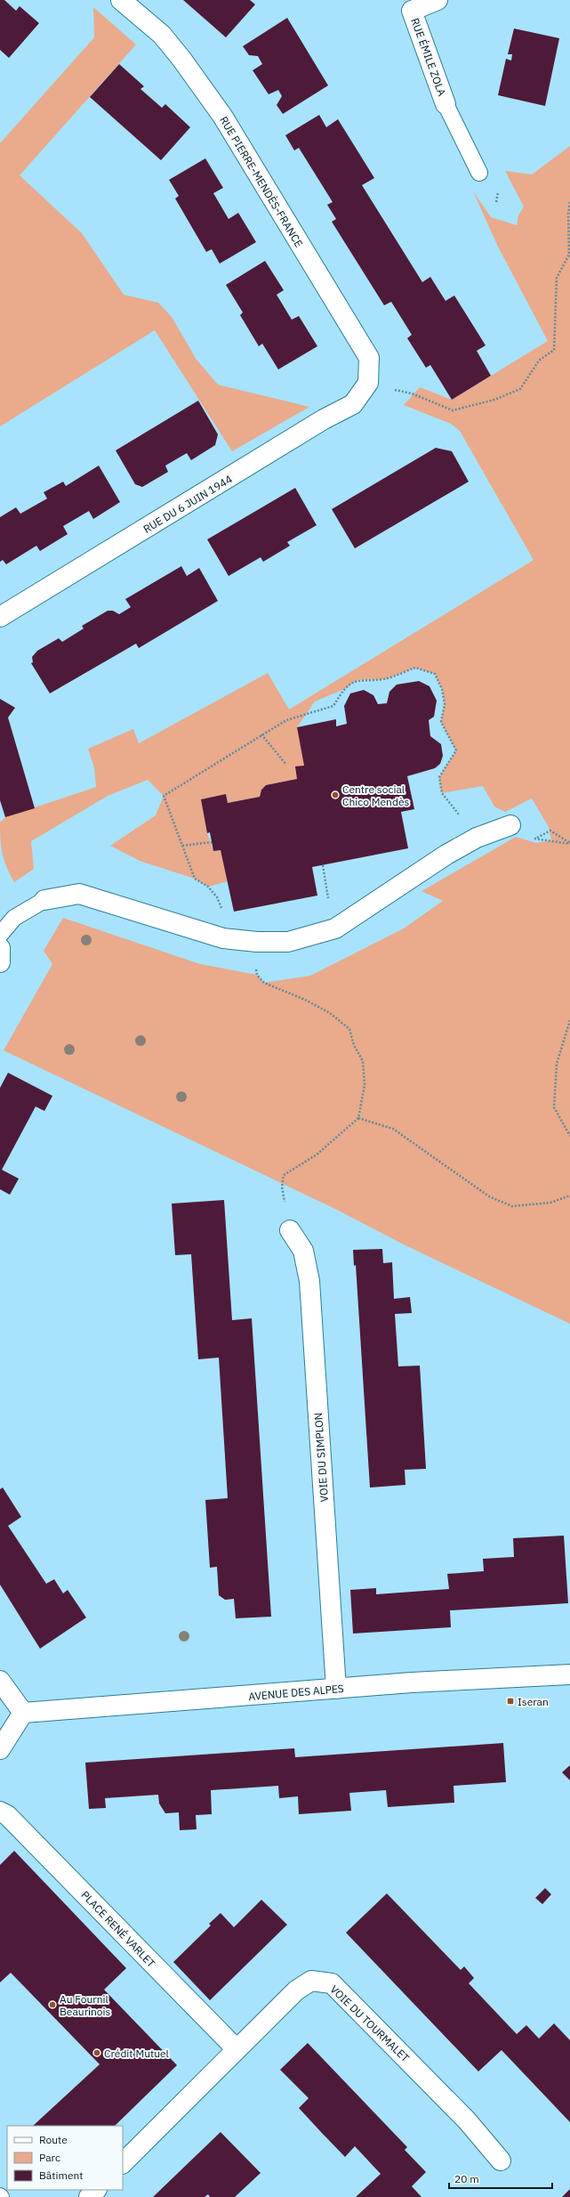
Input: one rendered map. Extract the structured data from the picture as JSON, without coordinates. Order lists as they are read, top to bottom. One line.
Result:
{"streets":{"street":["RUE ÉMILE ZOLA","RUE PIERRE-MENDÈS-FRANCE","RUE DU 6 JUIN 1944","VOIE DU SIMPLON","AVENUE DES ALPES","PLACE RENÉ VARLET","VOIE DU TOURMALET"]},"crossings":[["RUE PIERRE-MENDÈS-FRANCE","RUE DU 6 JUIN 1944"],["VOIE DU SIMPLON","AVENUE DES ALPES"],["PLACE RENÉ VARLET","VOIE DU TOURMALET"]],"places":{"other":["Centre social Chico Mendès","Au Fournil Beaurinois","Crédit Mutuel"],"transit":["Iseran"]},"legend":["Route","Parc","Bâtiment"],"scale_bar":"20 m"}
